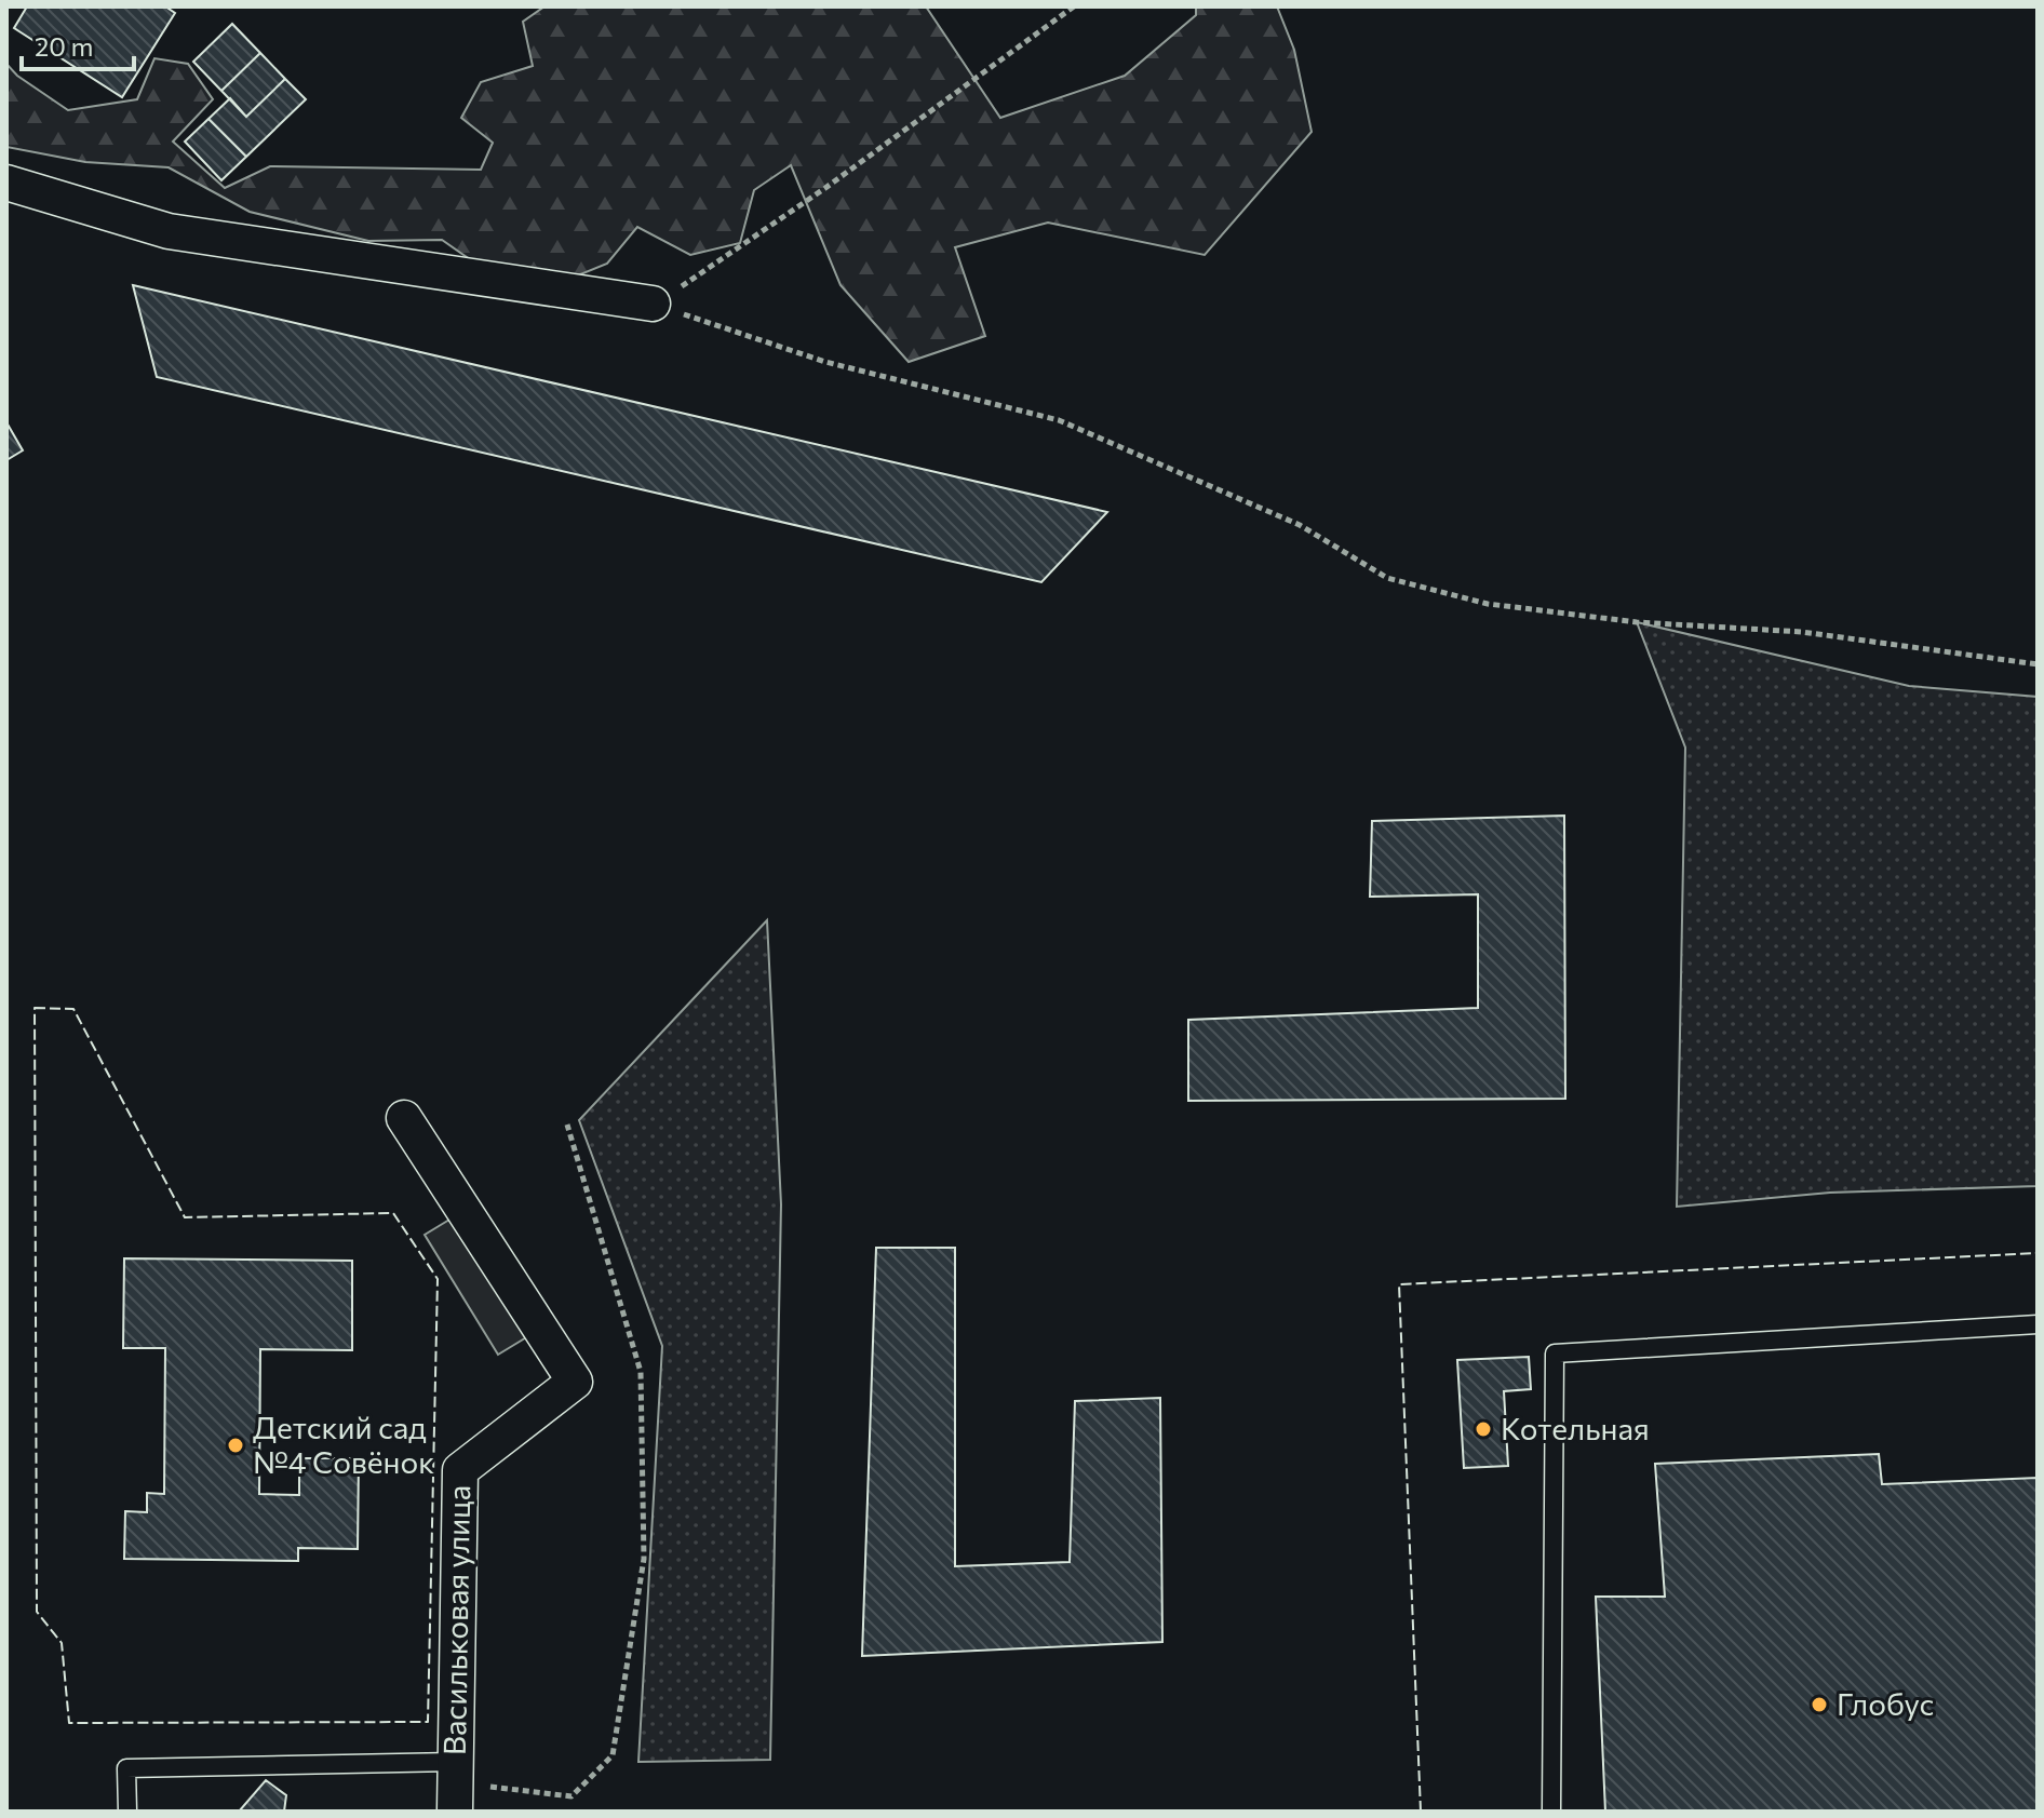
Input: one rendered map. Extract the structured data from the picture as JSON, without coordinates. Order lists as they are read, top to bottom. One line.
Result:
{"streets":{"street":["Васильковая улица"]},"places":["Котельная","Детский сад №4 Совёнок","Глобус"],"scale_bar":"20 m"}
